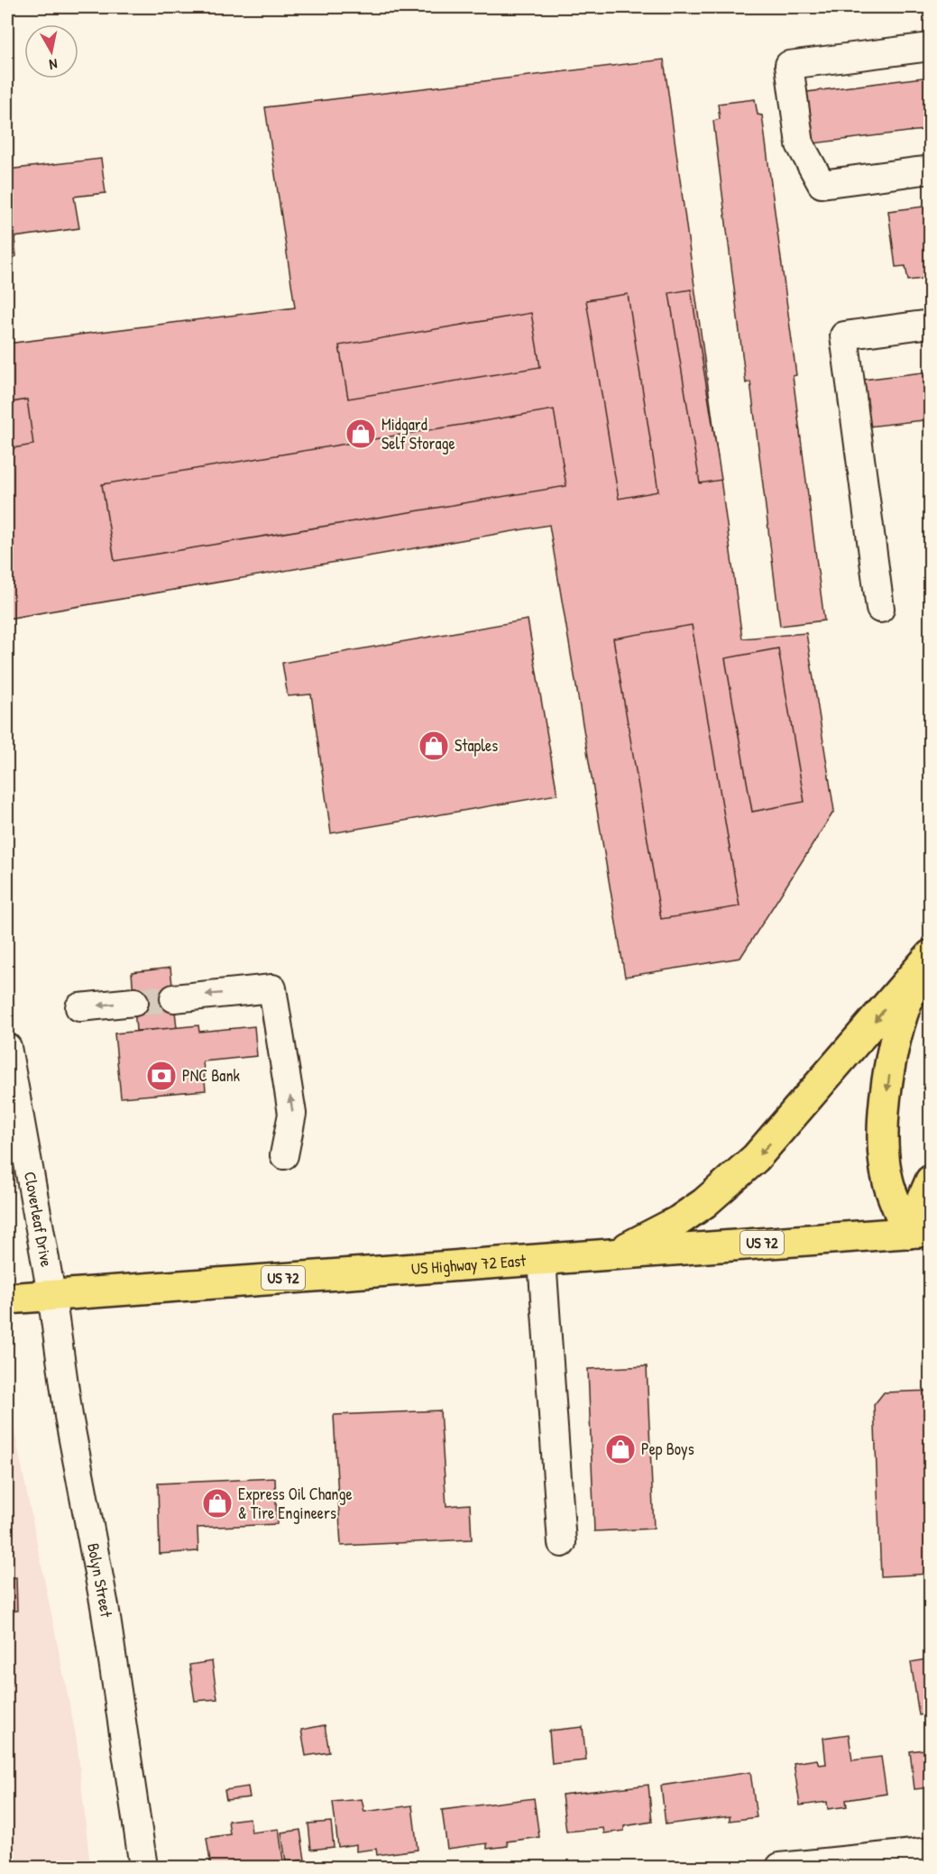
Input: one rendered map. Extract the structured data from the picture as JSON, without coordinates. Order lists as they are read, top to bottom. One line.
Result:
{"streets":{"highway":["US 72","US Highway 72 East"],"street":["Cloverleaf Drive","Bolyn Street"]},"crossings":[["Cloverleaf Drive","US Highway 72 East"],["Cloverleaf Drive","Bolyn Street"],["US Highway 72 East","Bolyn Street"]],"places":{"shop":["Midgard Self Storage","Staples","Pep Boys","Express Oil Change & Tire Engineers"],"bank":["PNC Bank"]},"north":"bottom"}
